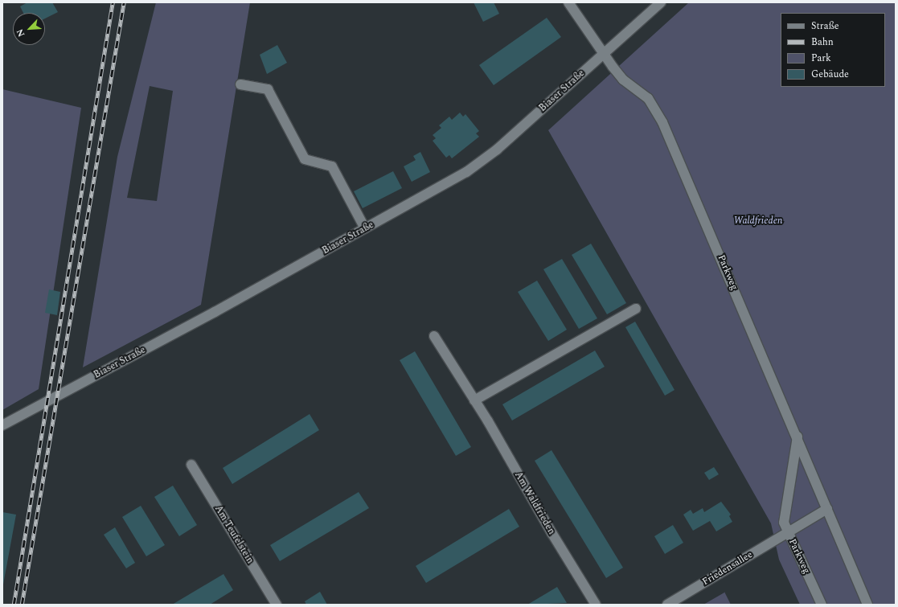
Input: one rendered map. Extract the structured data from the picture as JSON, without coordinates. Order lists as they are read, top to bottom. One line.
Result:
{"streets":{"street":["Biaser Straße","Parkweg","Am Waldfrieden","Am Teufelstein","Friedensallee"]},"crossings":[["Biaser Straße","Parkweg"],["Parkweg","Friedensallee"]],"parks":["Waldfrieden"],"legend":["Straße","Bahn","Park","Gebäude"],"north":"bottom left"}
